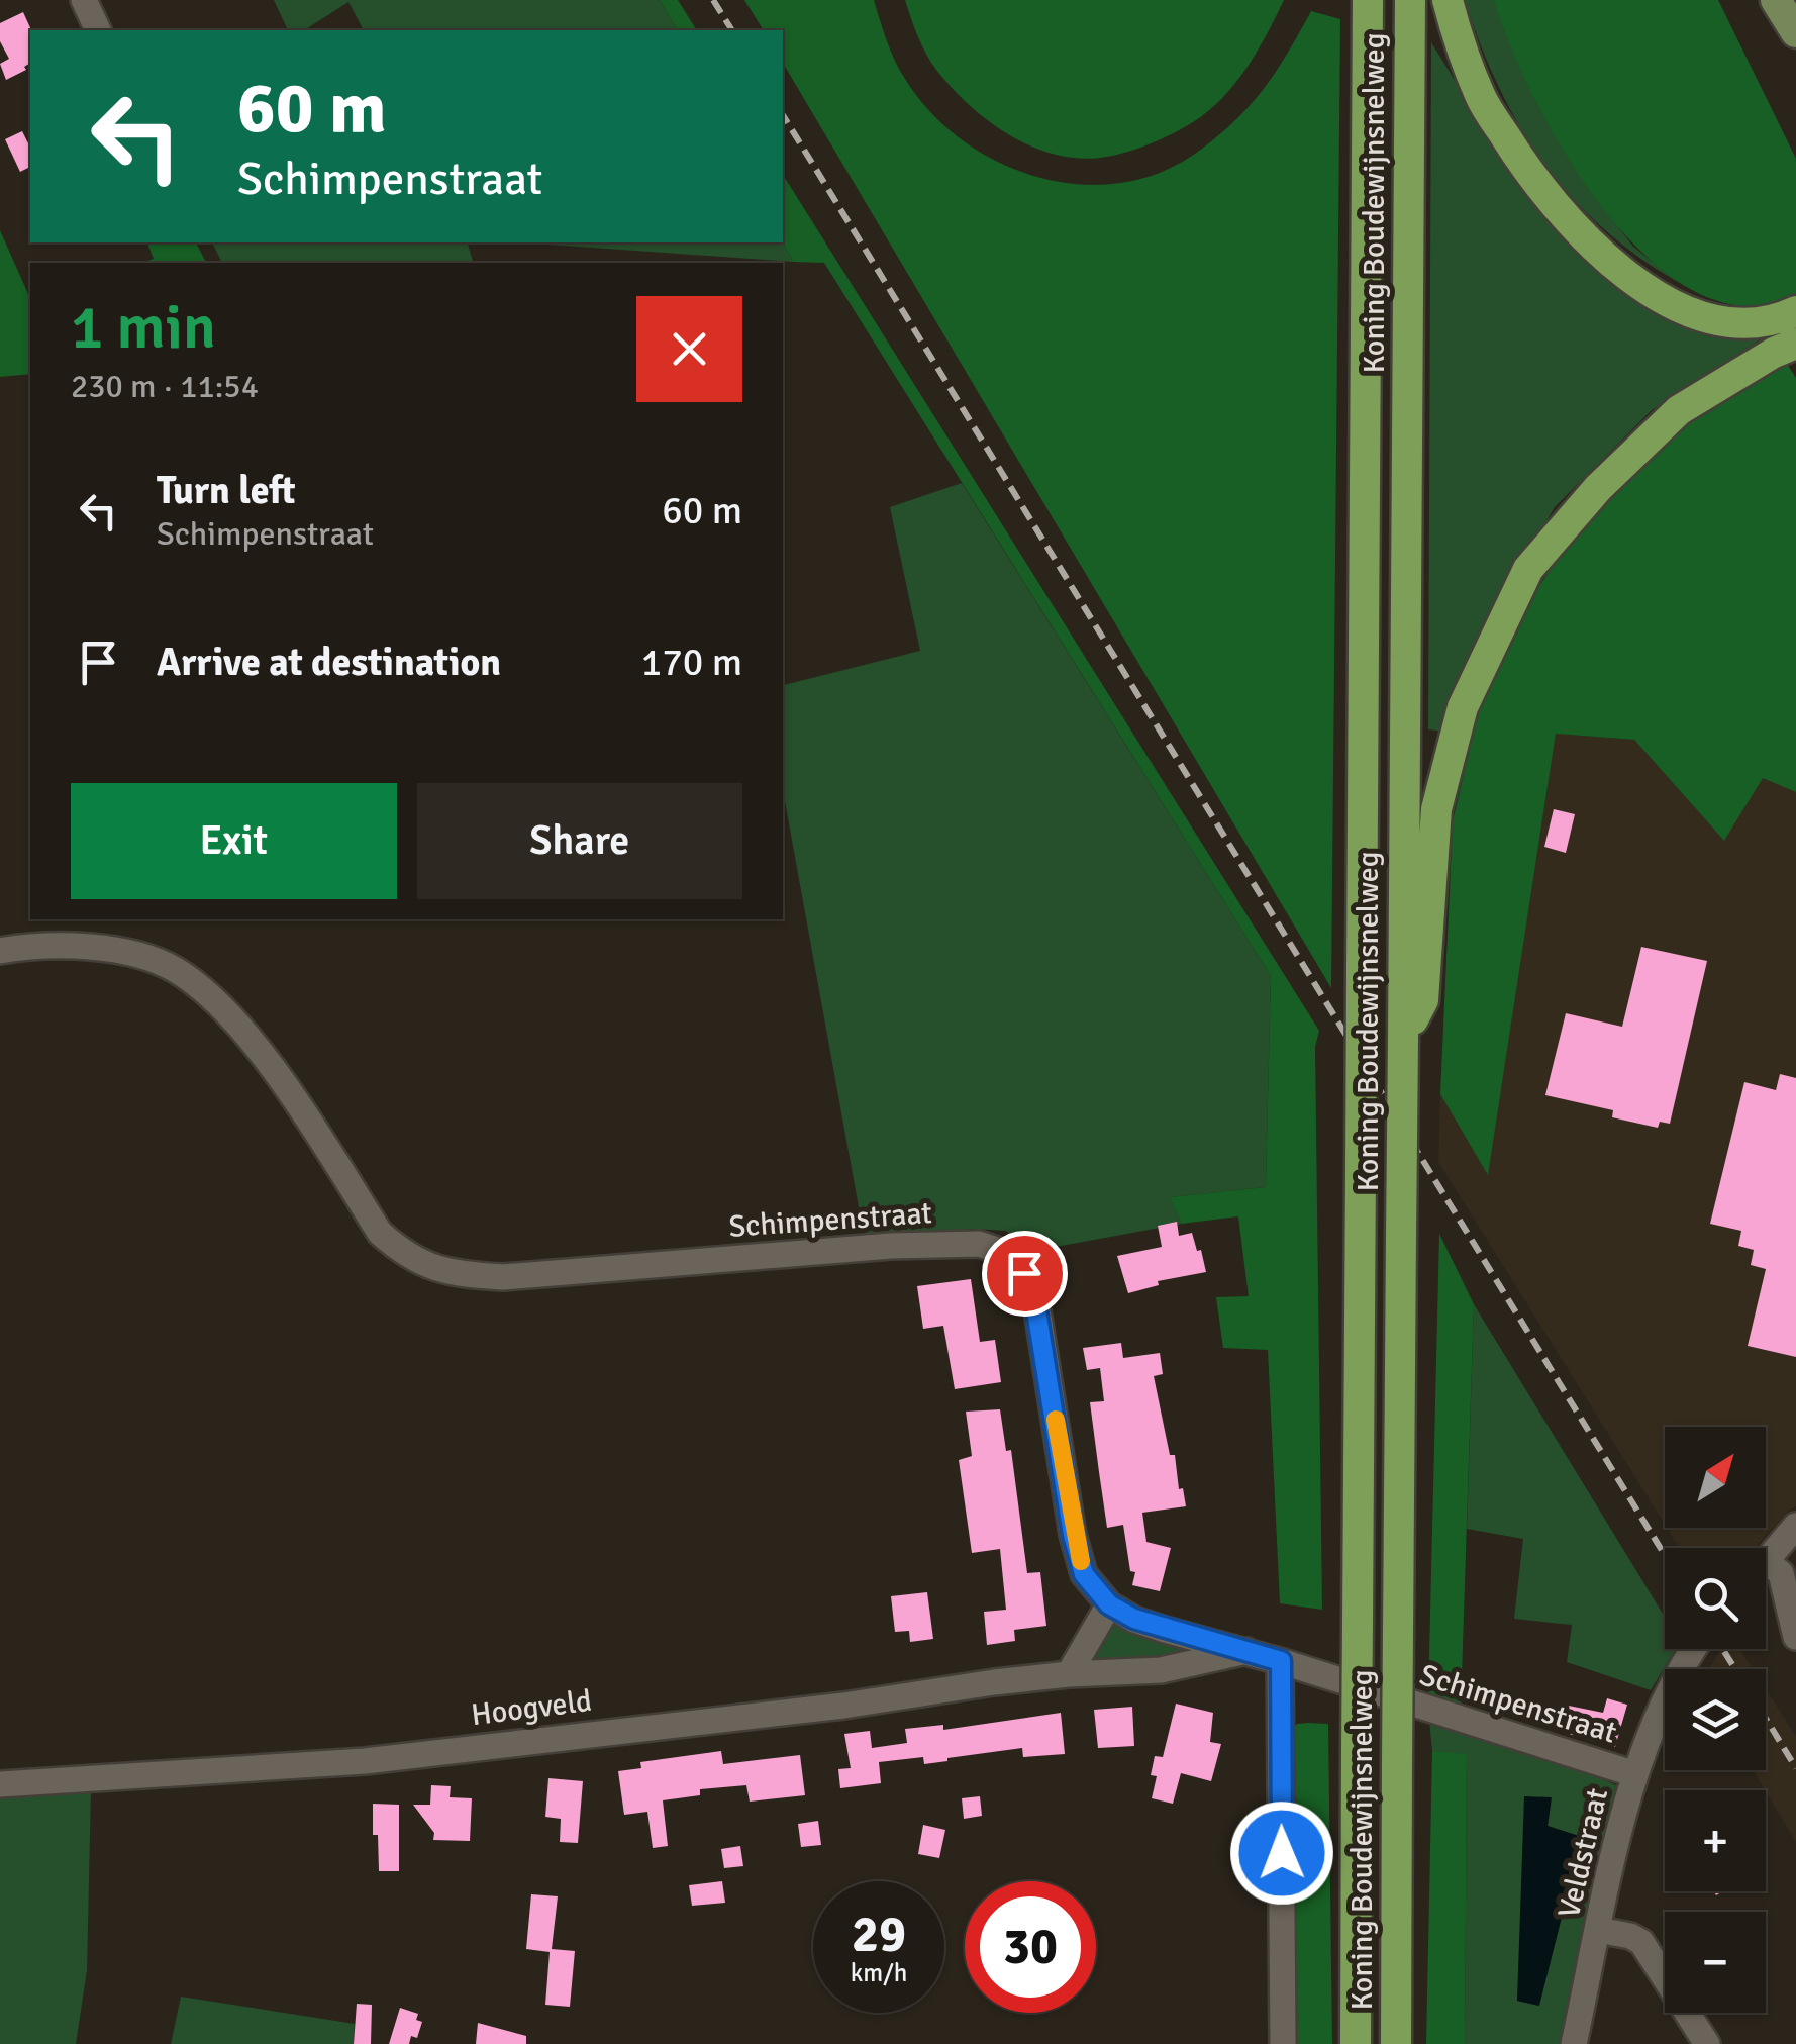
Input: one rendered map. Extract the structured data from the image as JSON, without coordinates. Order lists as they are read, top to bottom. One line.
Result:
{"streets":{"highway":["Koning Boudewijnsnelweg"],"street":["Schimpenstraat","Hoogveld","Veldstraat"]},"crossings":[["Schimpenstraat","Hoogveld"],["Schimpenstraat","Veldstraat"]],"north":"top right","page":{"turn":["60 m","Schimpenstraat"],"heading":["1 min","230 m · 11:54"],"list":[{"name":"Turn left","note":"Schimpenstraat","value":"60 m"},{"name":"Arrive at destination","value":"170 m"}],"buttons":["Exit","Share"],"map_buttons":["+","−"],"speed":"29 km/h","limit":"30"}}
